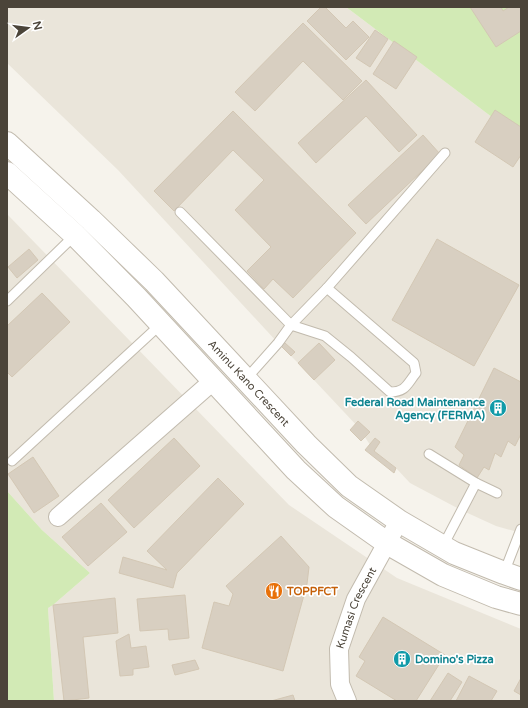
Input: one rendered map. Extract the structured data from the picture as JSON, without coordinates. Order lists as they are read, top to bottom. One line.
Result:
{"streets":{"street":["Aminu Kano Crescent","Kumasi Crescent"]},"crossings":[["Aminu Kano Crescent","Kumasi Crescent"]],"places":{"building":["Federal Road Maintenance Agency (FERMA)","Domino's Pizza"],"restaurant":["TOPPFCT"]},"north":"right"}
